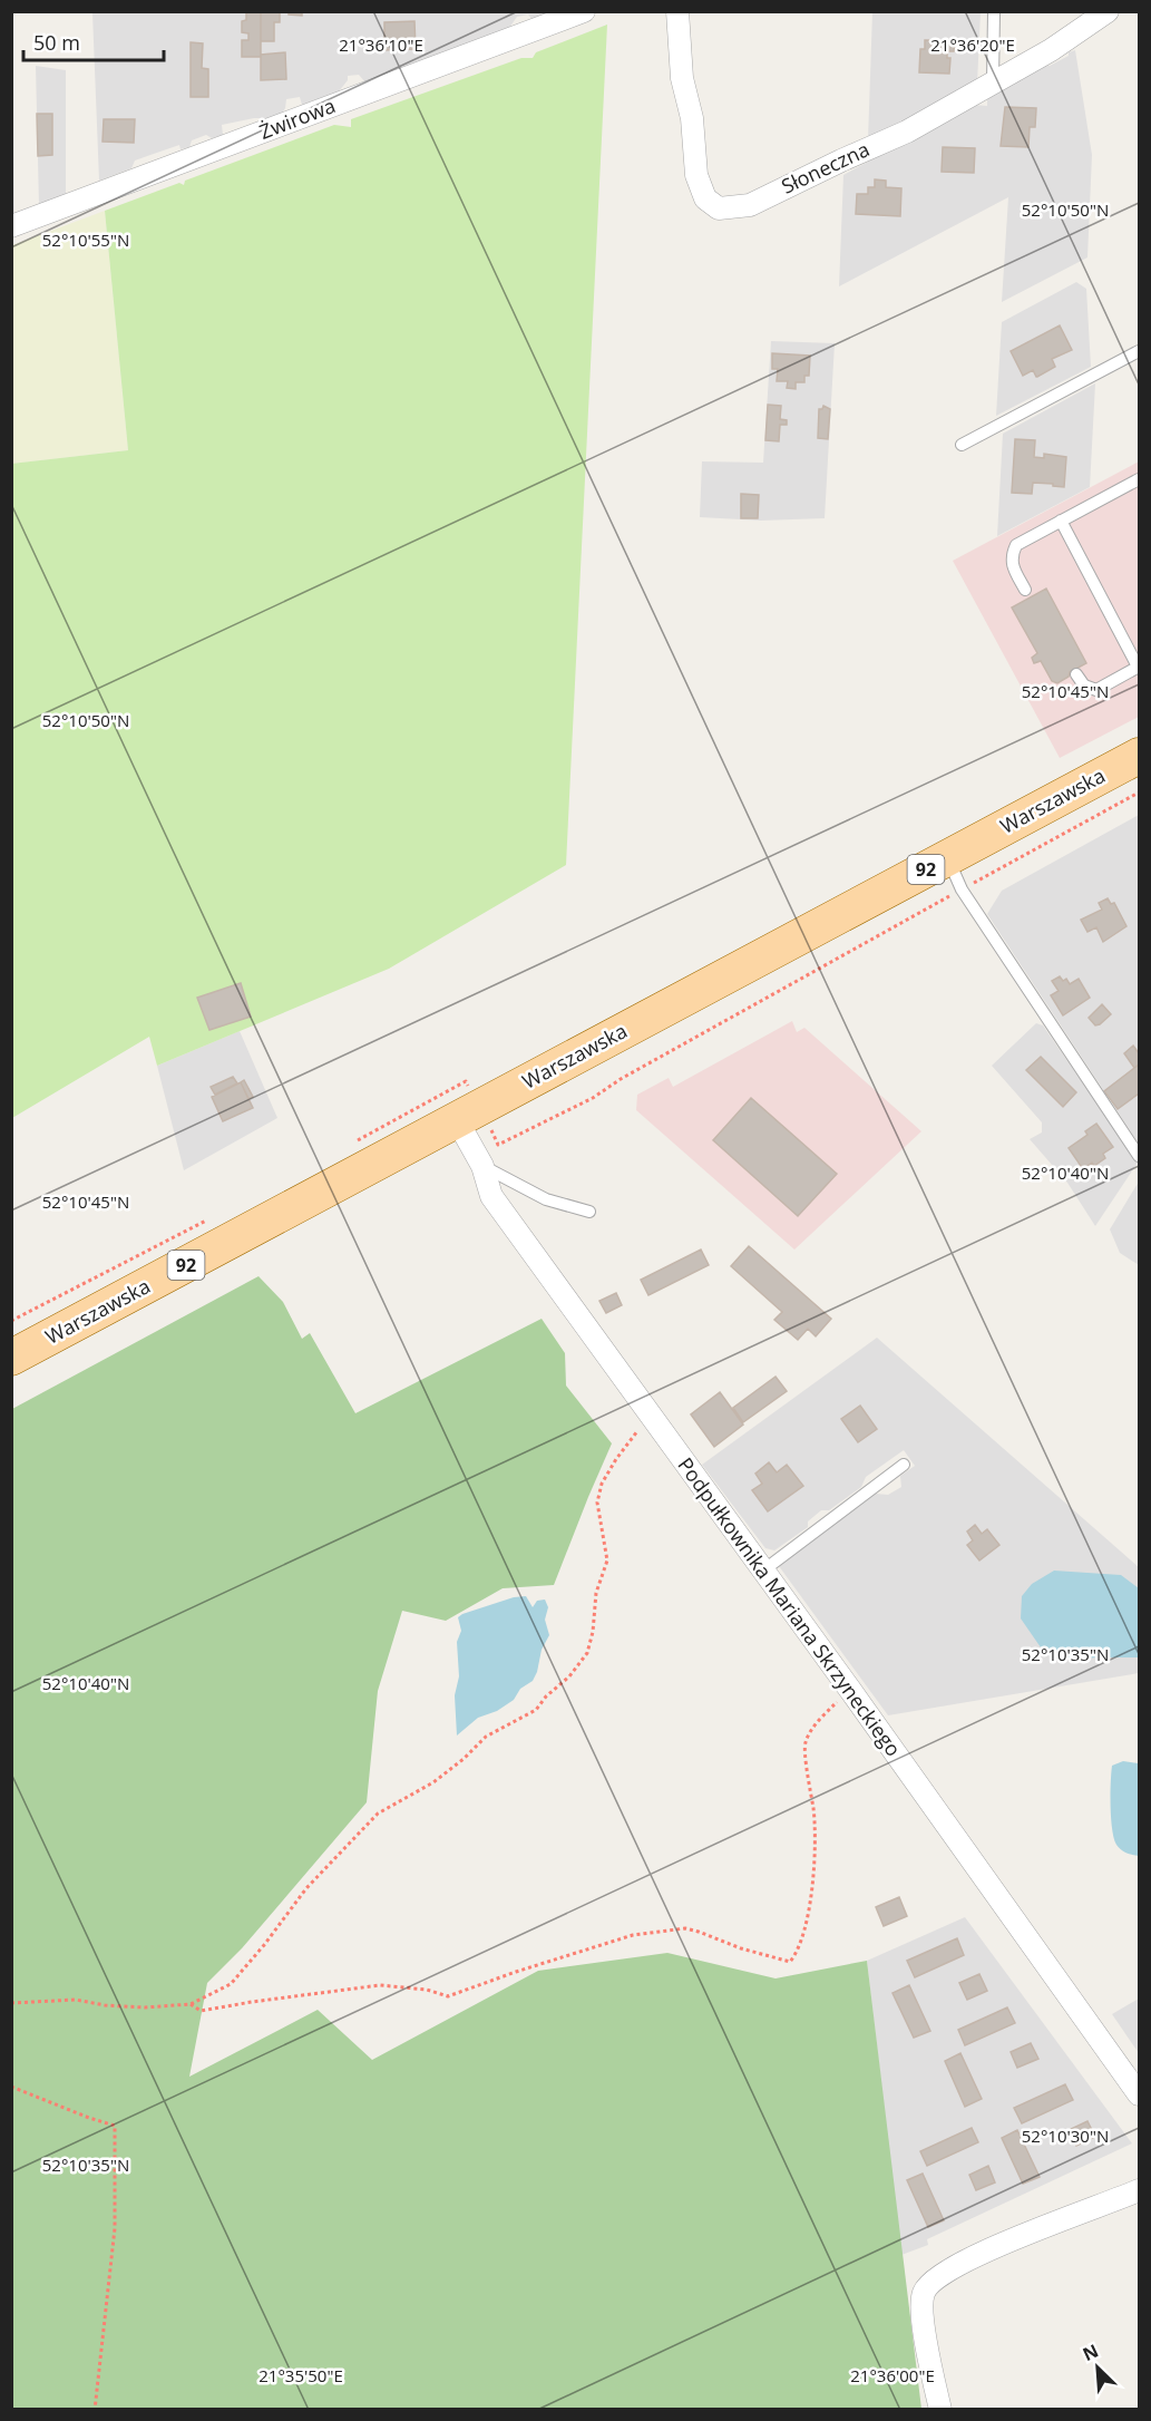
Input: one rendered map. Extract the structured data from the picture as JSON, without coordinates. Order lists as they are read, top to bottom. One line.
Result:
{"streets":{"main road":["Warszawska","92"],"street":["Żwirowa","Słoneczna","Podpułkownika Mariana Skrzyneckiego"]},"crossings":[["Warszawska","Podpułkownika Mariana Skrzyneckiego"]],"scale_bar":"50 m","north":"top left","coordinates":["21°36'10\"E","21°36'20\"E","52°10'50\"N","52°10'55\"N","52°10'45\"N","52°10'40\"N","52°10'35\"N","52°10'30\"N","21°35'50\"E","21°36'00\"E"]}
